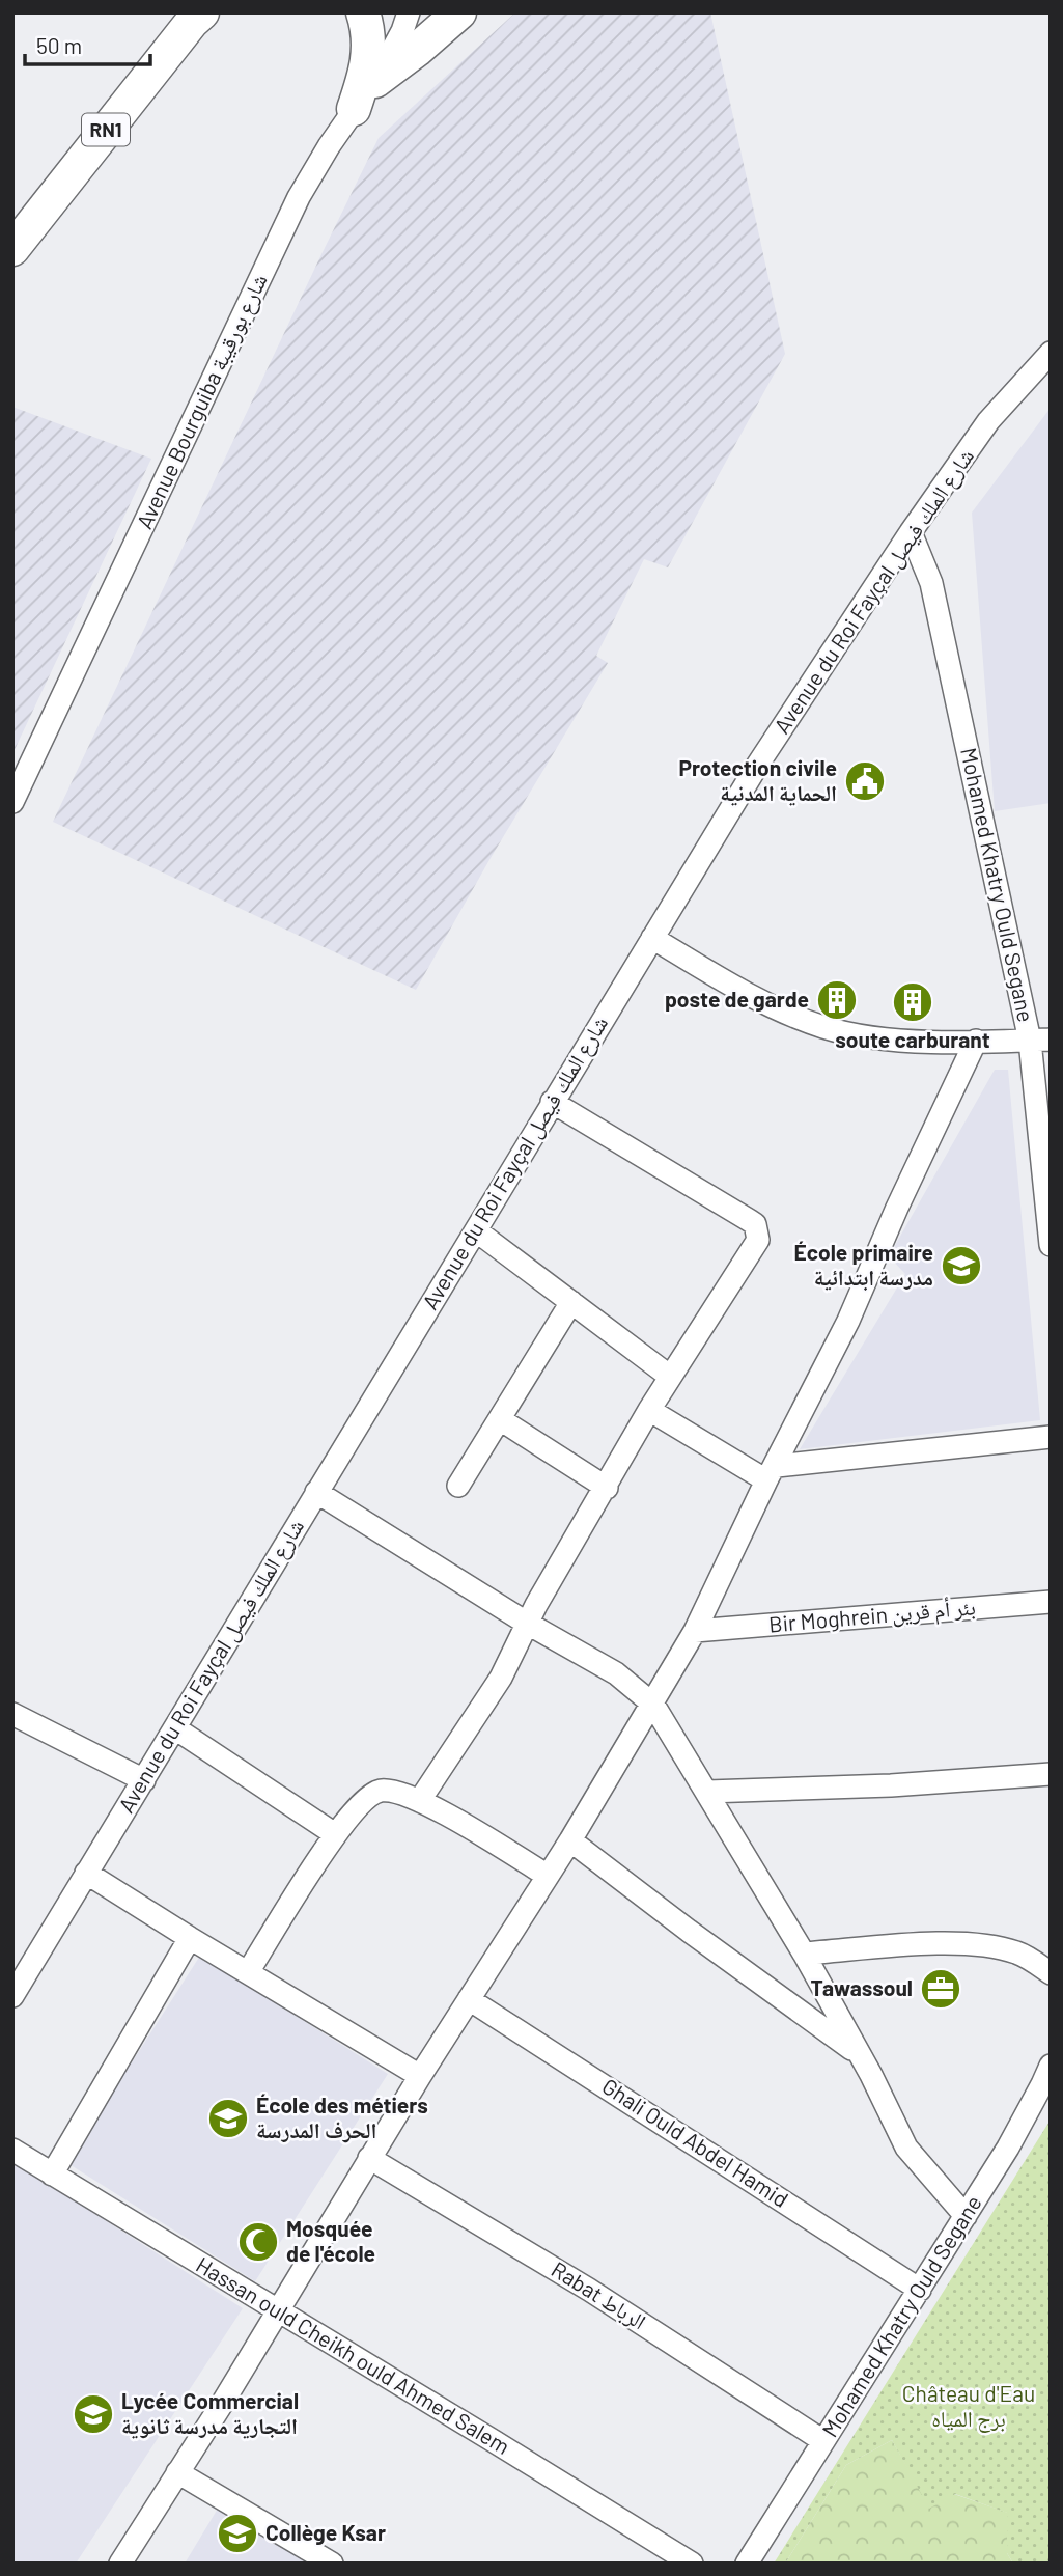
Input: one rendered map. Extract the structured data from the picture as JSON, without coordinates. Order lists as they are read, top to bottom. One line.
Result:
{"streets":{"highway":["RN1"],"street":["Avenue Bourguiba شارع بورقيبة","Avenue du Roi Fayçal شارع الملك فيصل","Mohamed Khatry Ould Segane","Bir Moghrein بئر أم قرين","Ghali Ould Abdel Hamid","Rabat الرباط","Hassan ould Cheikh ould Ahmed Salem"]},"crossings":[["Avenue du Roi Fayçal شارع الملك فيصل","Mohamed Khatry Ould Segane"],["Mohamed Khatry Ould Segane","Ghali Ould Abdel Hamid"],["Mohamed Khatry Ould Segane","Rabat الرباط"]],"parks":["Château d'Eau برج المياه"],"places":{"public building":["Protection civile الحماية المدنية"],"building":["poste de garde","soute carburant"],"school or university":["École primaire مدرسة ابتدائية","École des métiers الحرف المدرسة","Lycée Commercial التجارية مدرسة ثانوية","Collège Ksar"],"office":["Tawassoul"],"mosque":["Mosquée de l'école"]},"scale_bar":"50 m"}
